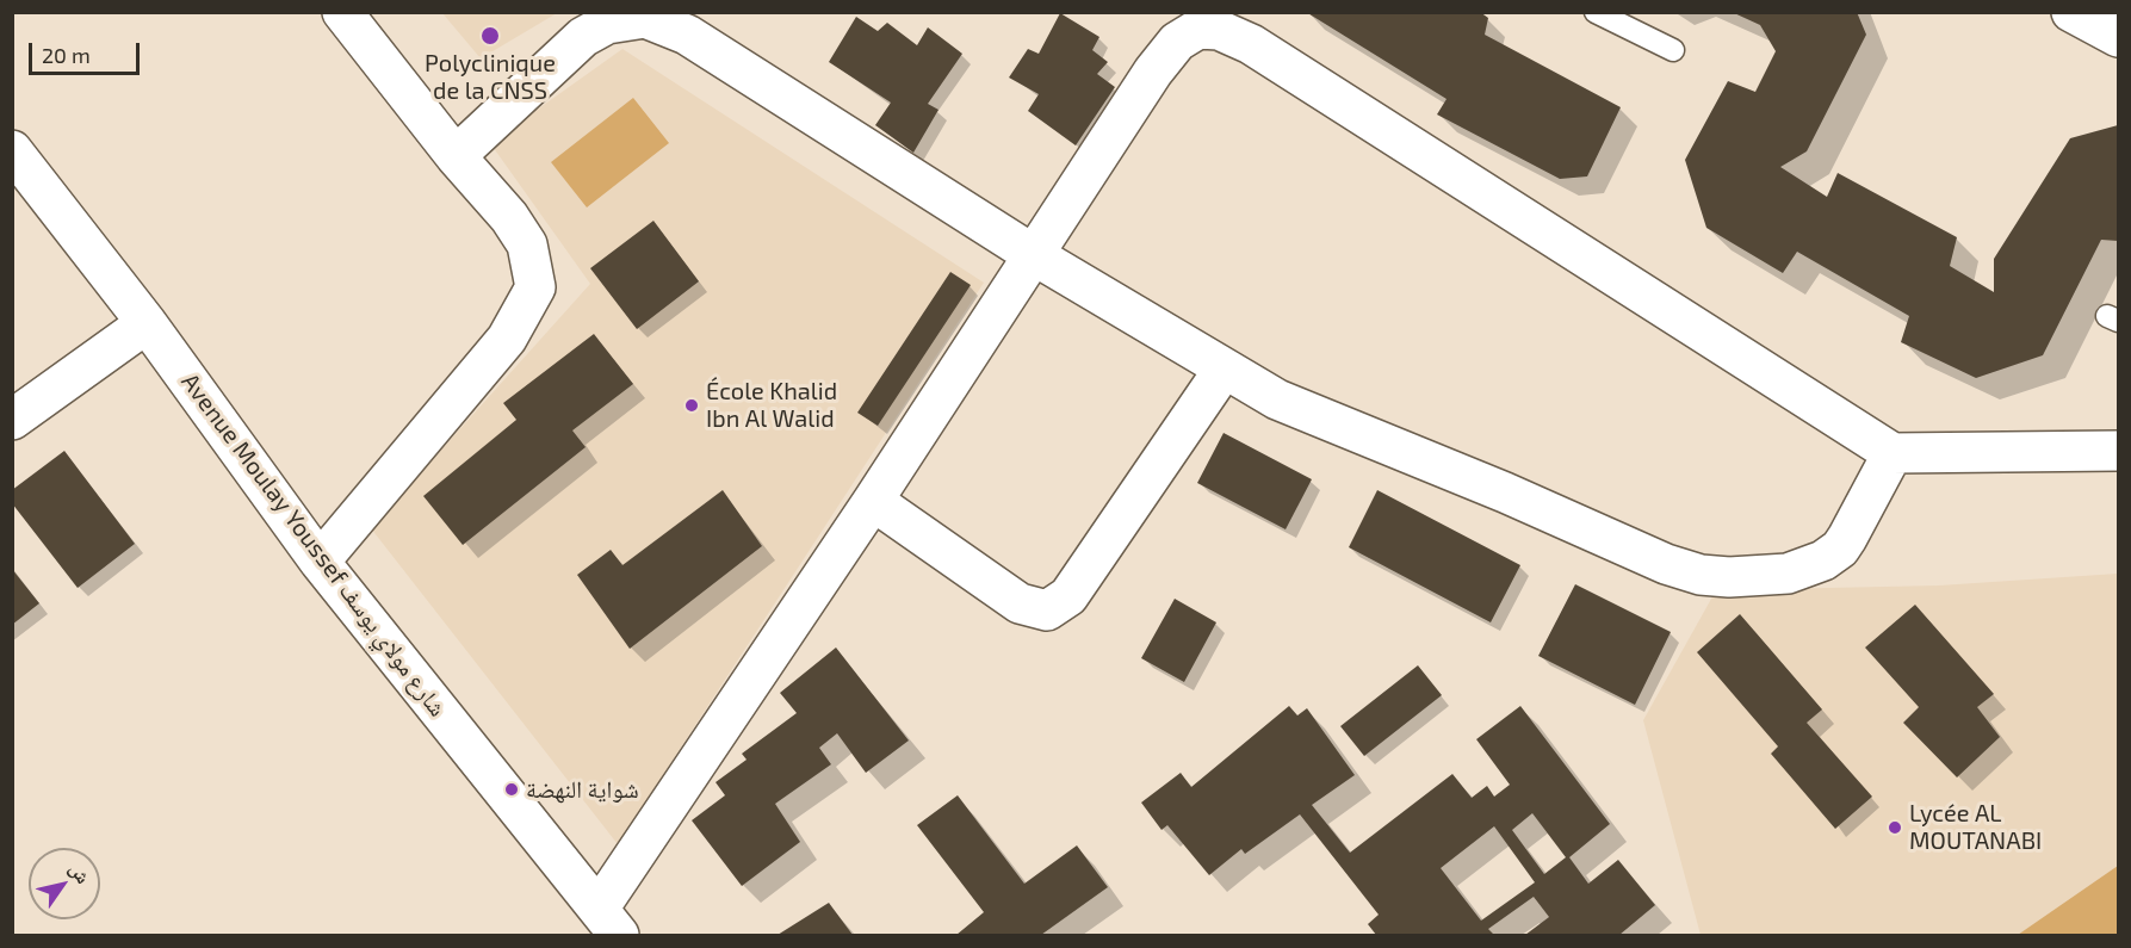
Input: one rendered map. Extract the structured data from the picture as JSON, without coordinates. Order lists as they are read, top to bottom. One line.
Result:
{"streets":{"street":["Avenue Moulay Youssef شارع مولاي يوسف"]},"places":["Polyclinique de la CNSS","École Khalid Ibn Al Walid","شواية النهضة","Lycée AL MOUTANABI"],"scale_bar":"20 m","north":"top right"}
